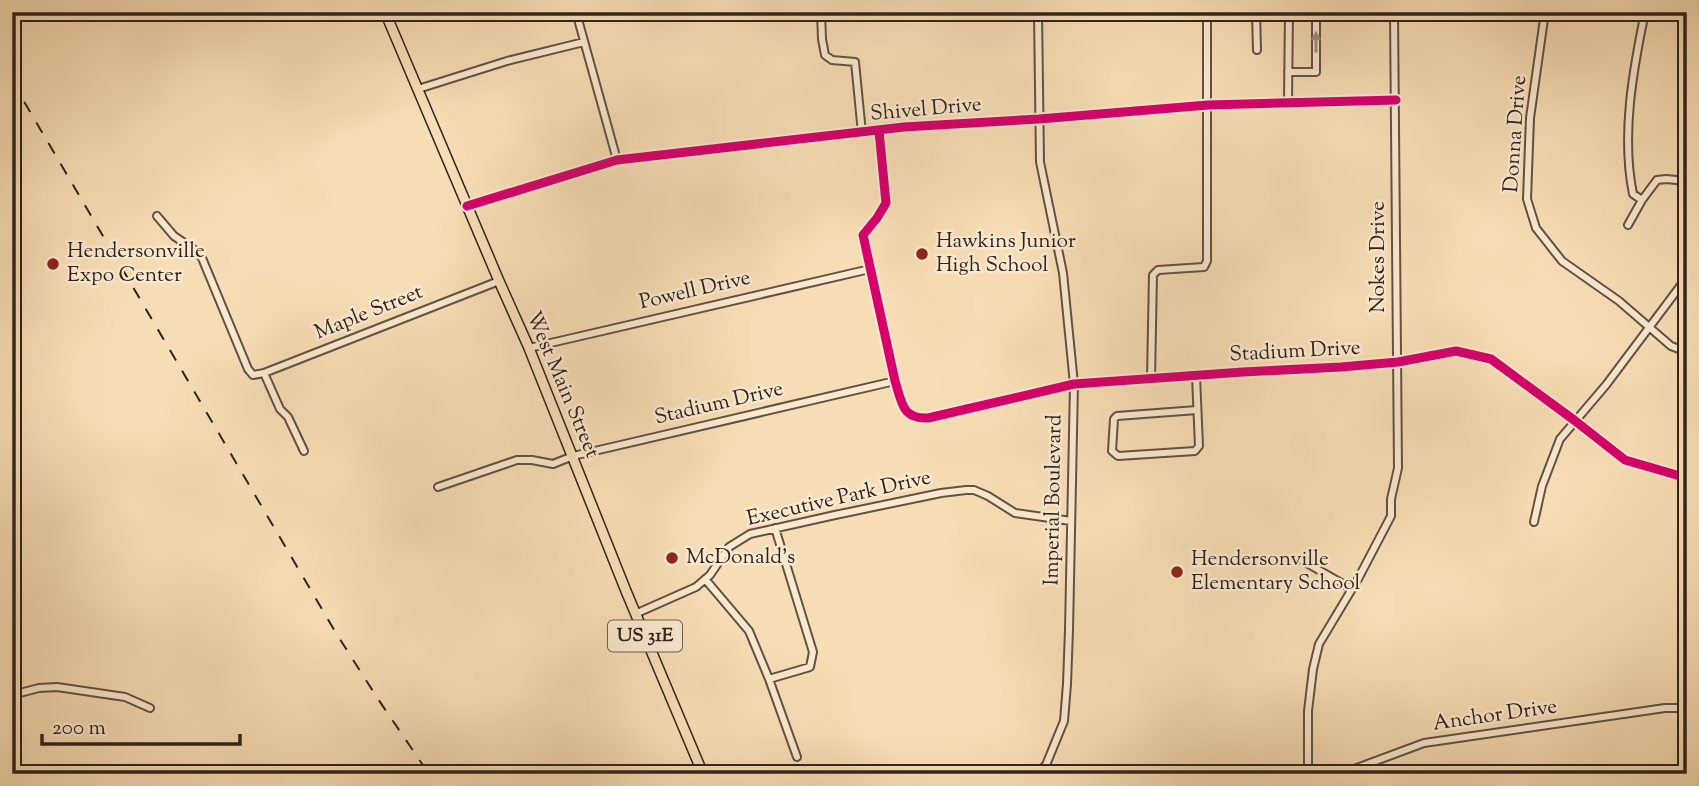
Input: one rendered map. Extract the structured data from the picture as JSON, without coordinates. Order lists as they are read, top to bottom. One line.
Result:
{"streets":{"main road":["West Main Street","US 31E"],"street":["Shivel Drive","Donna Drive","Nokes Drive","Powell Drive","Maple Street","Stadium Drive","Executive Park Drive","Imperial Boulevard","Anchor Drive"]},"crossings":[["Shivel Drive","Nokes Drive"],["Shivel Drive","West Main Street"],["Shivel Drive","Imperial Boulevard"],["Nokes Drive","Stadium Drive"],["Nokes Drive","Anchor Drive"],["Powell Drive","West Main Street"],["Maple Street","West Main Street"],["Stadium Drive","West Main Street"],["Stadium Drive","Imperial Boulevard"],["West Main Street","Executive Park Drive"],["Executive Park Drive","Imperial Boulevard"]],"places":["Hawkins Junior High School","Hendersonville Expo Center","McDonald's","Hendersonville Elementary School"],"scale_bar":"200 m"}
